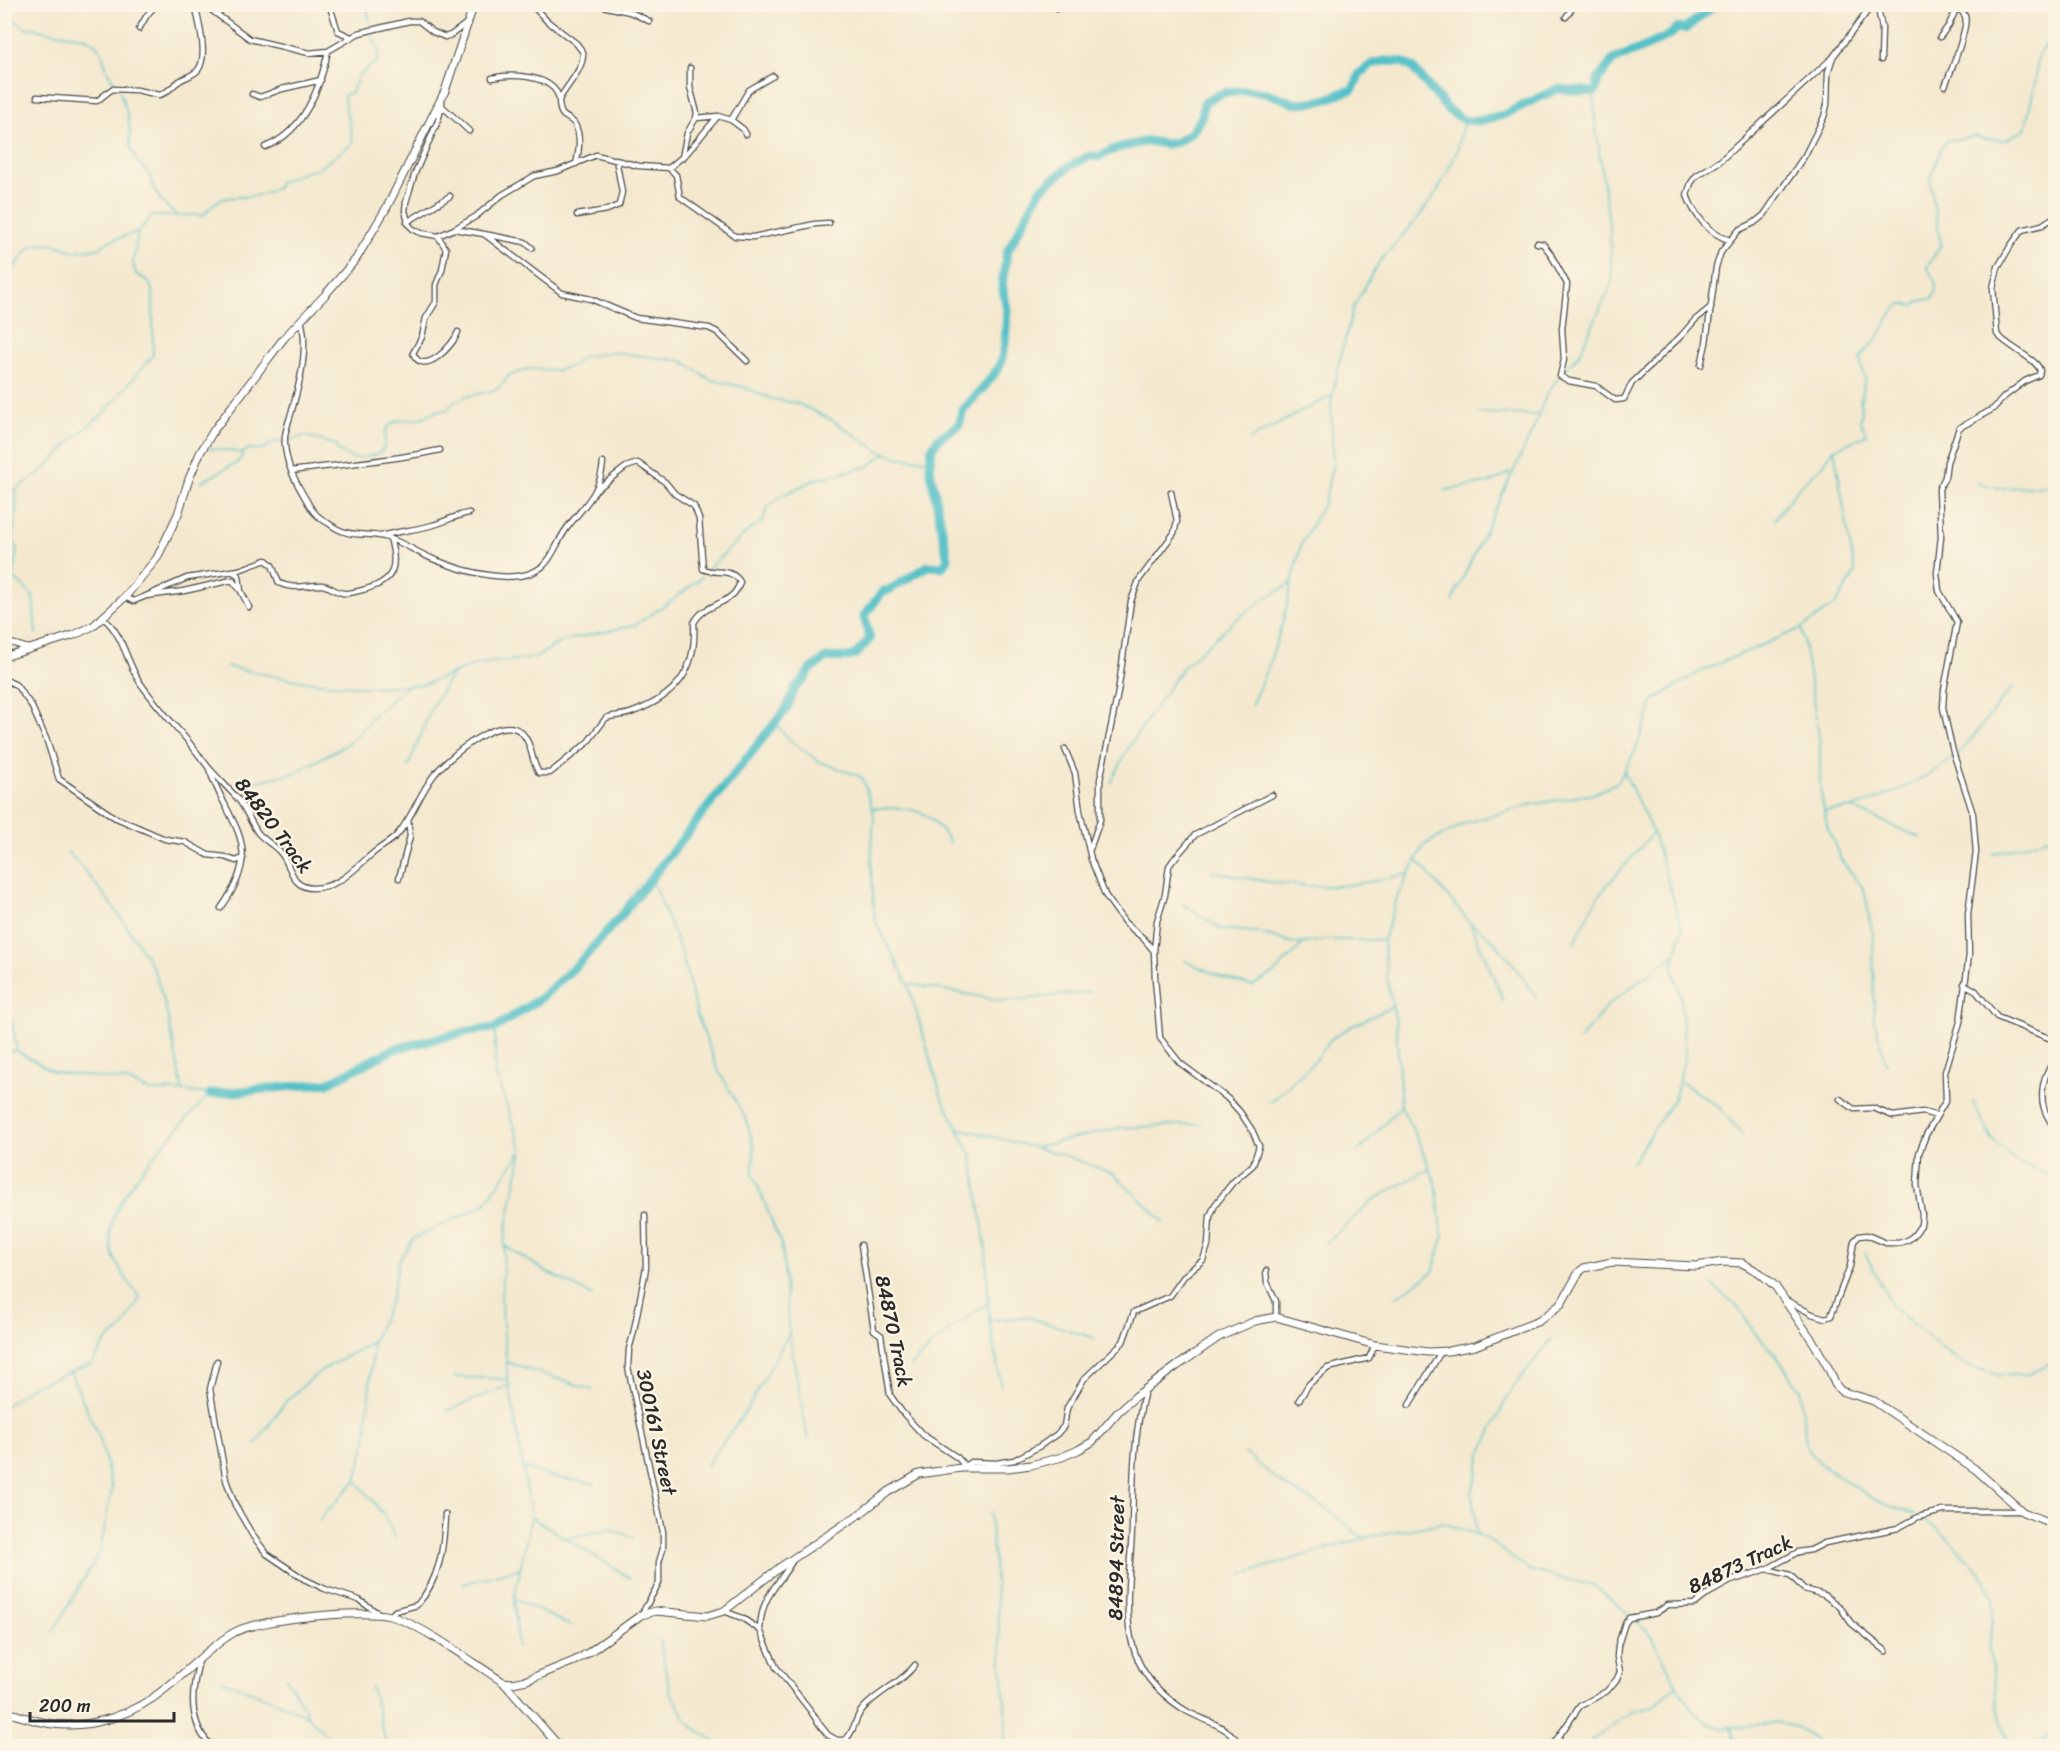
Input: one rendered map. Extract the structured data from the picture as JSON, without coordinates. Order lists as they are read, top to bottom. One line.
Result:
{"streets":{"street":["84820 Track","84870 Track","300161 Street","84894 Street","84873 Track"]},"scale_bar":"200 m"}
